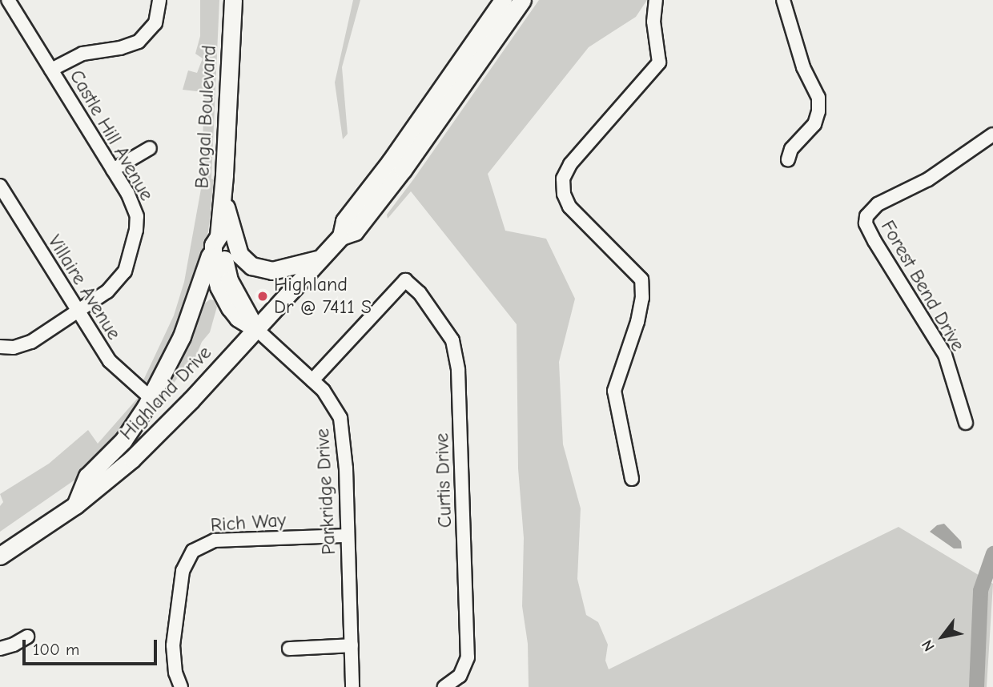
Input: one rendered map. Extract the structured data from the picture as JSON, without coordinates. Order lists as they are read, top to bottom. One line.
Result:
{"streets":{"main road":["Bengal Boulevard","Highland Drive"],"street":["Castle Hill Avenue","Forest Bend Drive","Villaire Avenue","Curtis Drive","Parkridge Drive","Rich Way"]},"crossings":[["Bengal Boulevard","Highland Drive"],["Bengal Boulevard","Parkridge Drive"],["Castle Hill Avenue","Villaire Avenue"],["Highland Drive","Parkridge Drive"],["Curtis Drive","Parkridge Drive"],["Parkridge Drive","Rich Way"]],"places":["Highland Dr @ 7411 S"],"scale_bar":"100 m","north":"bottom left"}
